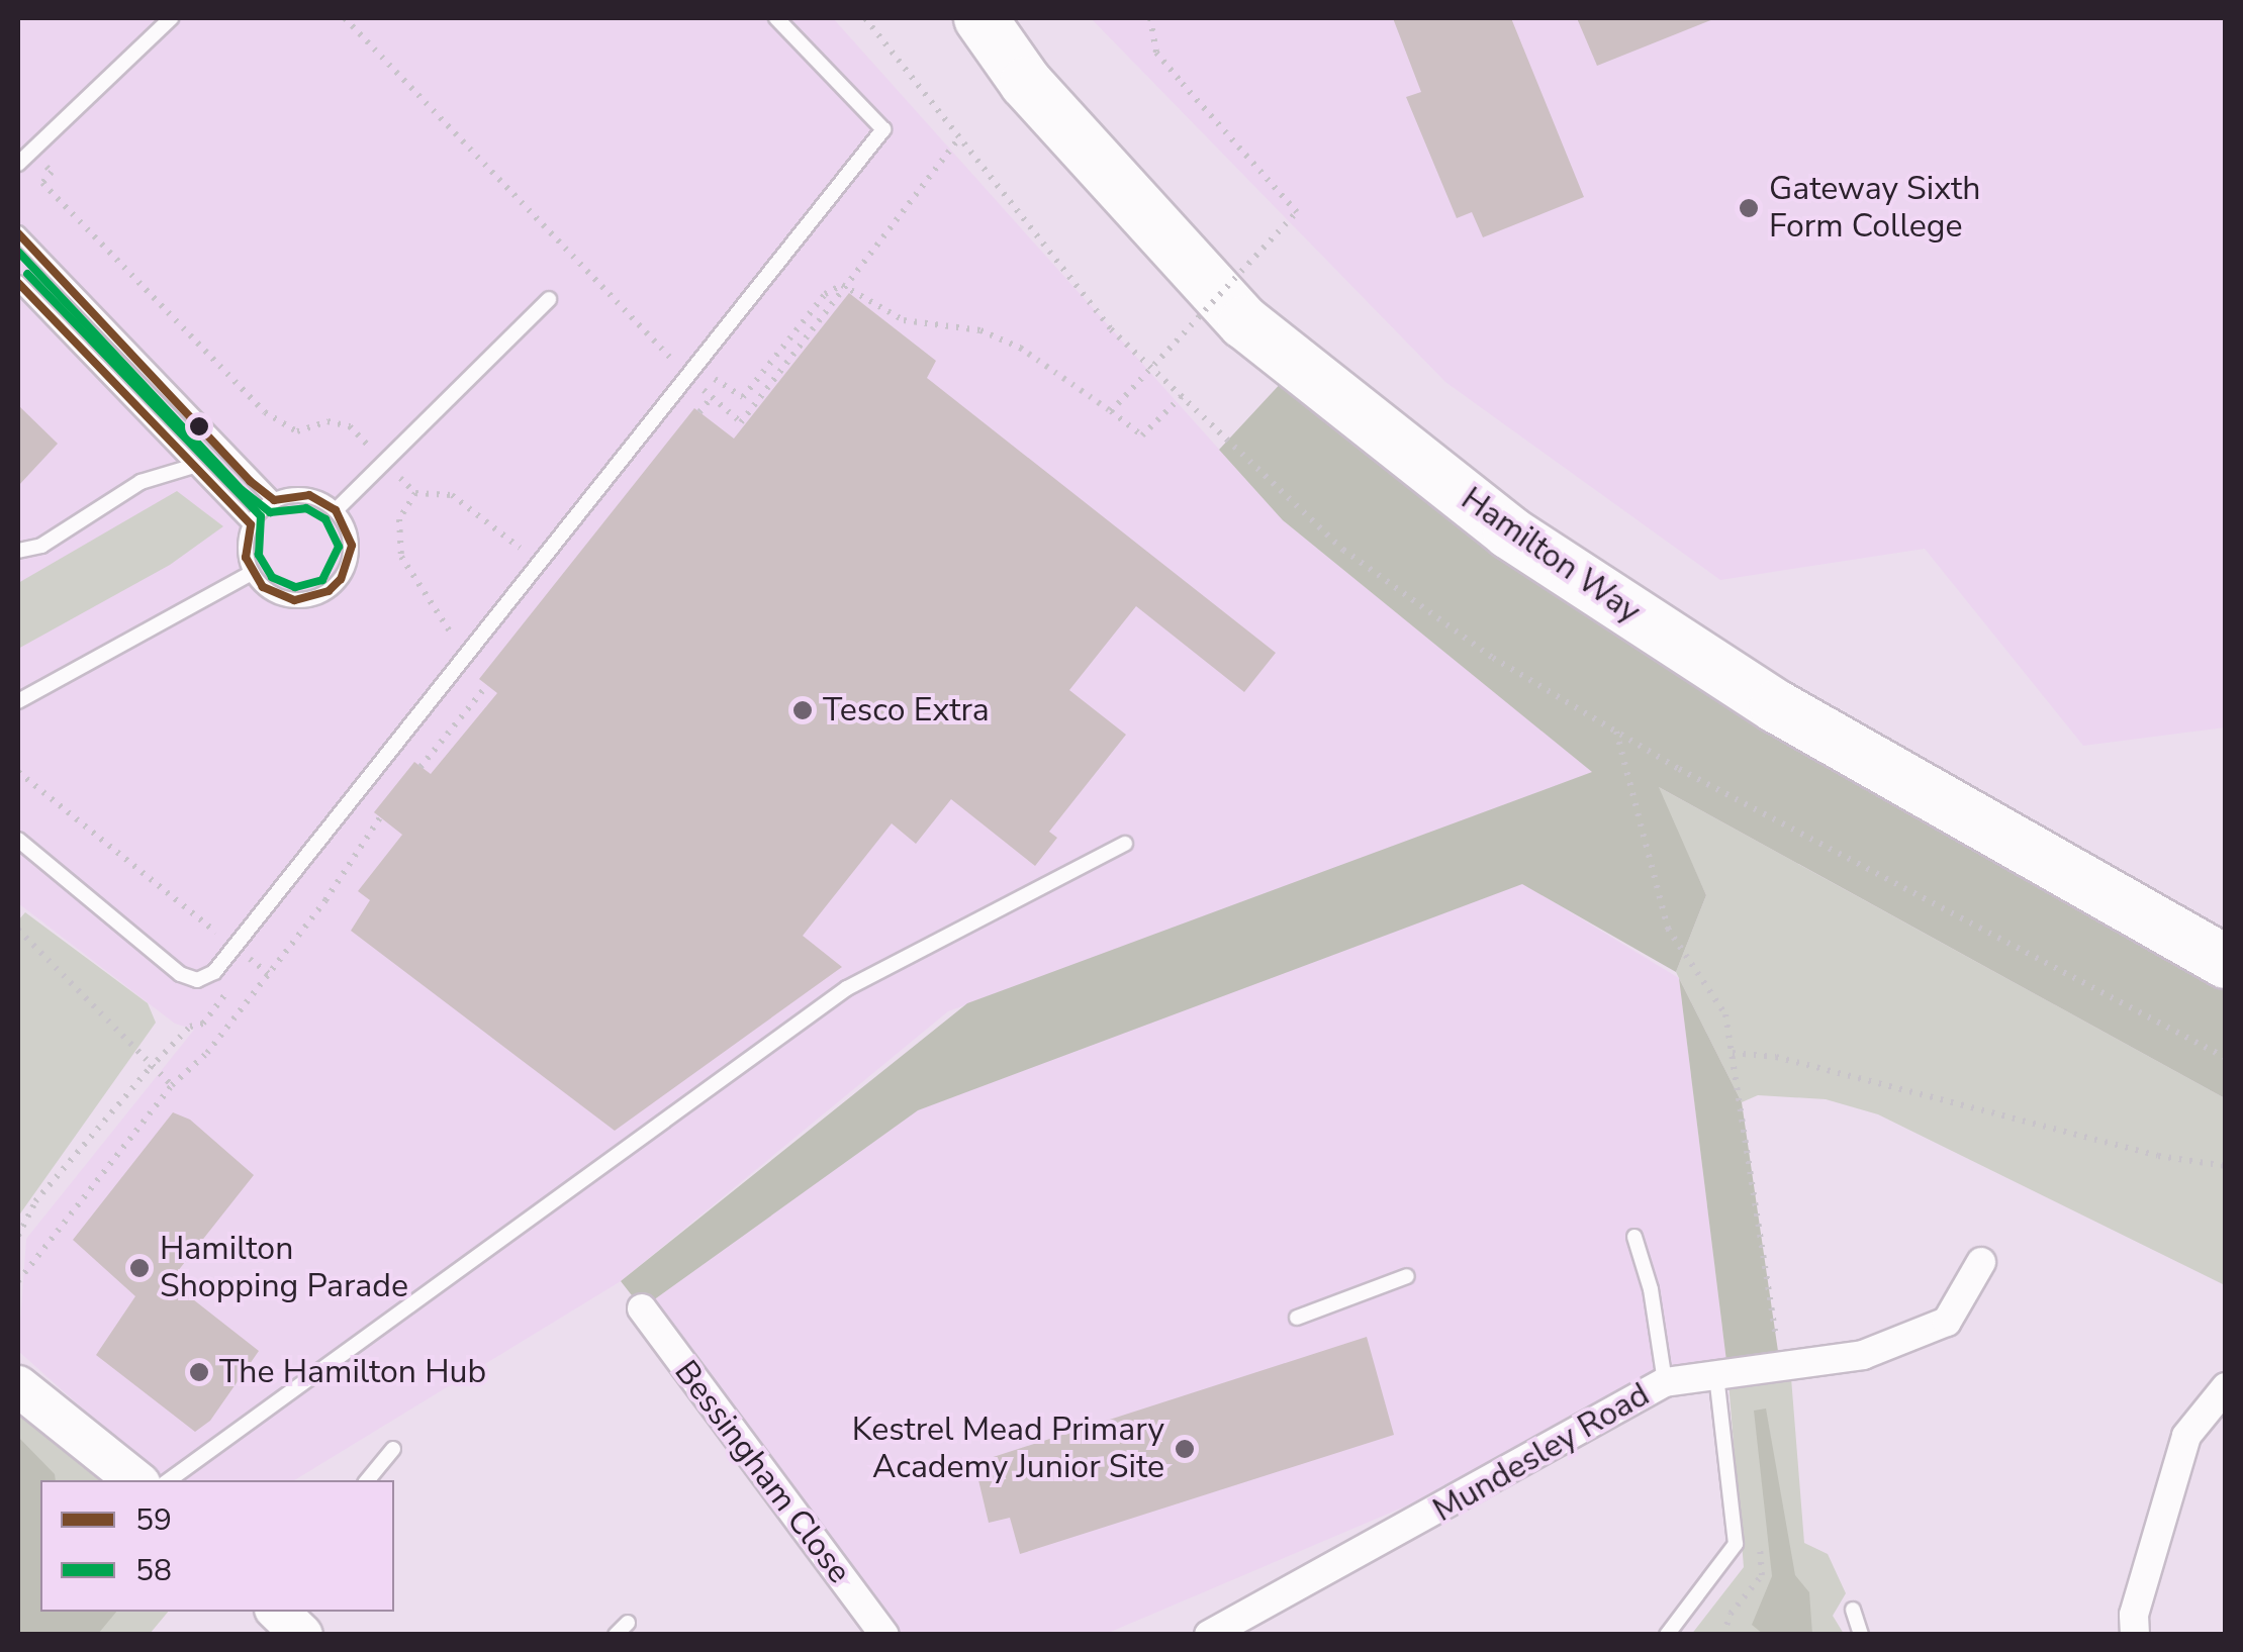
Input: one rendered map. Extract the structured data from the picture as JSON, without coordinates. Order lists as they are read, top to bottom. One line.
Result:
{"streets":{"highway":["Hamilton Way"],"street":["Mundesley Road","Bessingham Close"]},"places":["Gateway Sixth Form College","Tesco Extra","Hamilton Shopping Parade","The Hamilton Hub","Kestrel Mead Primary Academy Junior Site"],"lines":["transit line 59","transit line 58"],"legend":["59","58"]}
